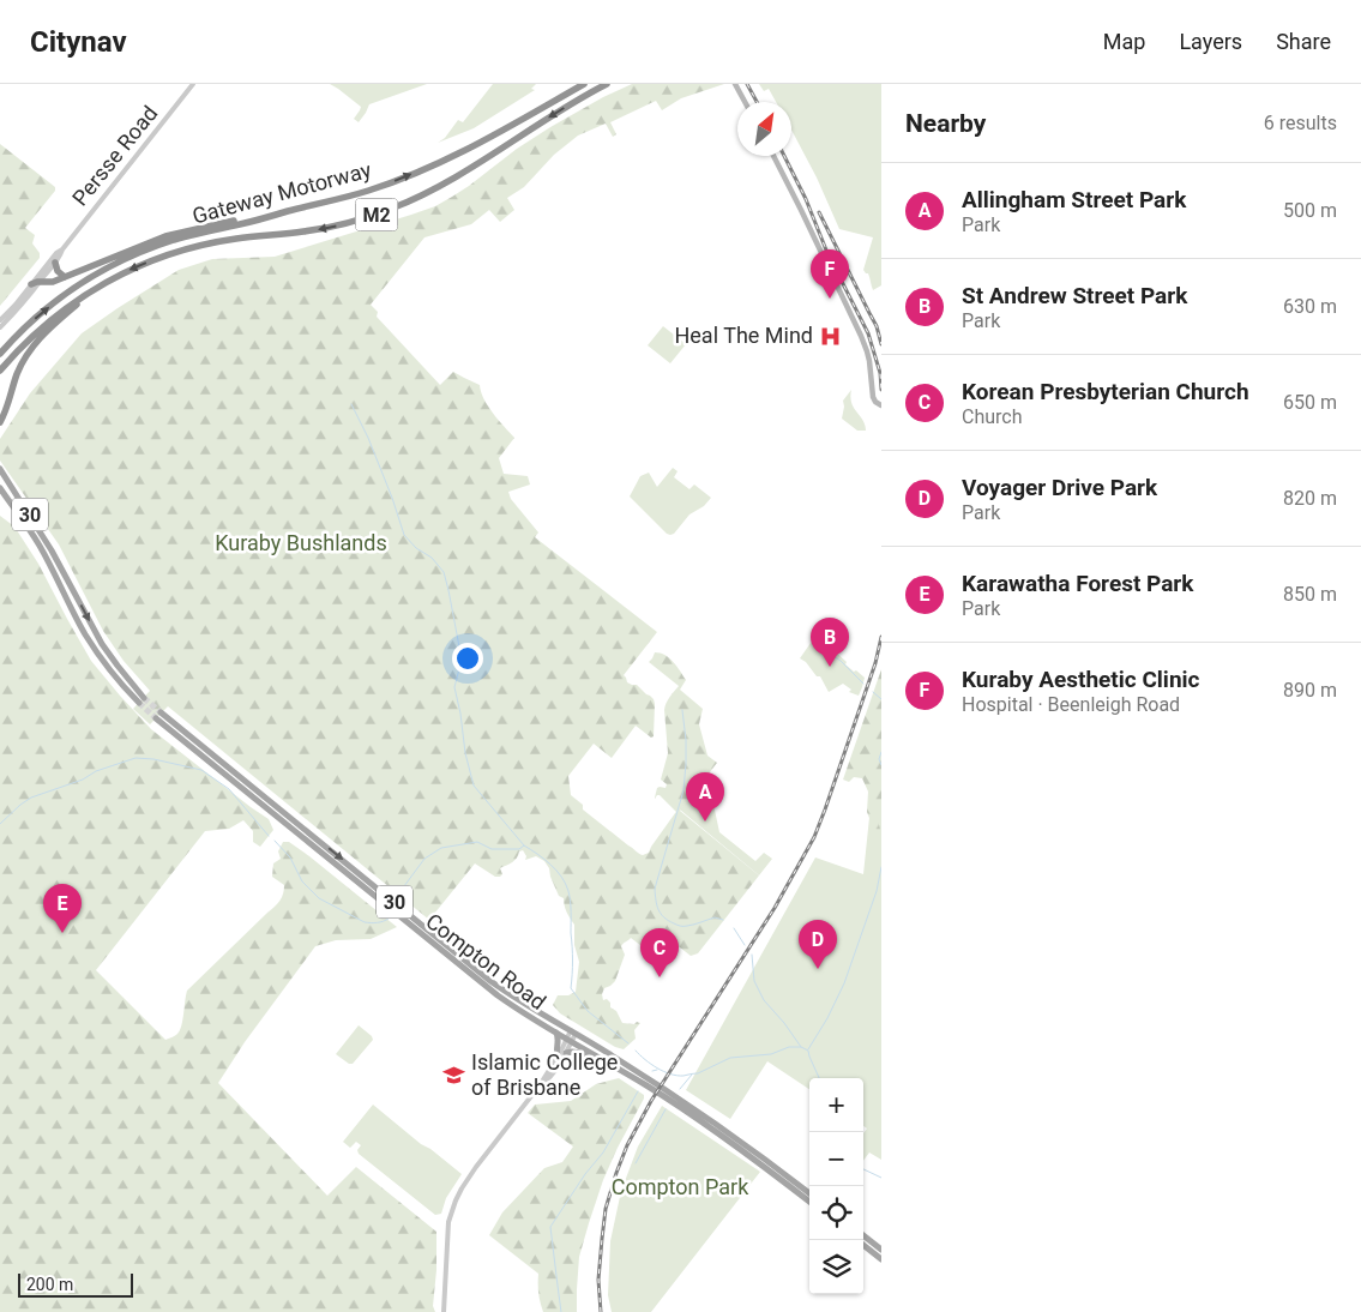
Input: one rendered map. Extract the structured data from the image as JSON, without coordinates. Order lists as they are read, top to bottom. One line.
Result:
{"streets":{"highway":["Gateway Motorway","M2"],"main road":["30","Compton Road"],"street":["Persse Road"]},"parks":["Kuraby Bushlands","Compton Park"],"places":{"hospital":["Heal The Mind"],"school or university":["Islamic College of Brisbane"]},"scale_bar":"200 m","north":"top right","page":{"header":"Citynav","nav":["Map","Layers","Share"],"heading":["Nearby","6 results"],"list":[{"mark":"A","name":"Allingham Street Park","note":"Park","value":"500 m"},{"mark":"B","name":"St Andrew Street Park","note":"Park","value":"630 m"},{"mark":"C","name":"Korean Presbyterian Church","note":"Church","value":"650 m"},{"mark":"D","name":"Voyager Drive Park","note":"Park","value":"820 m"},{"mark":"E","name":"Karawatha Forest Park","note":"Park","value":"850 m"},{"mark":"F","name":"Kuraby Aesthetic Clinic","note":"Hospital · Beenleigh Road","value":"890 m"}],"pins":["F","B","A","E","D","C"],"map_buttons":["+","−"],"scale":"200 m"}}
